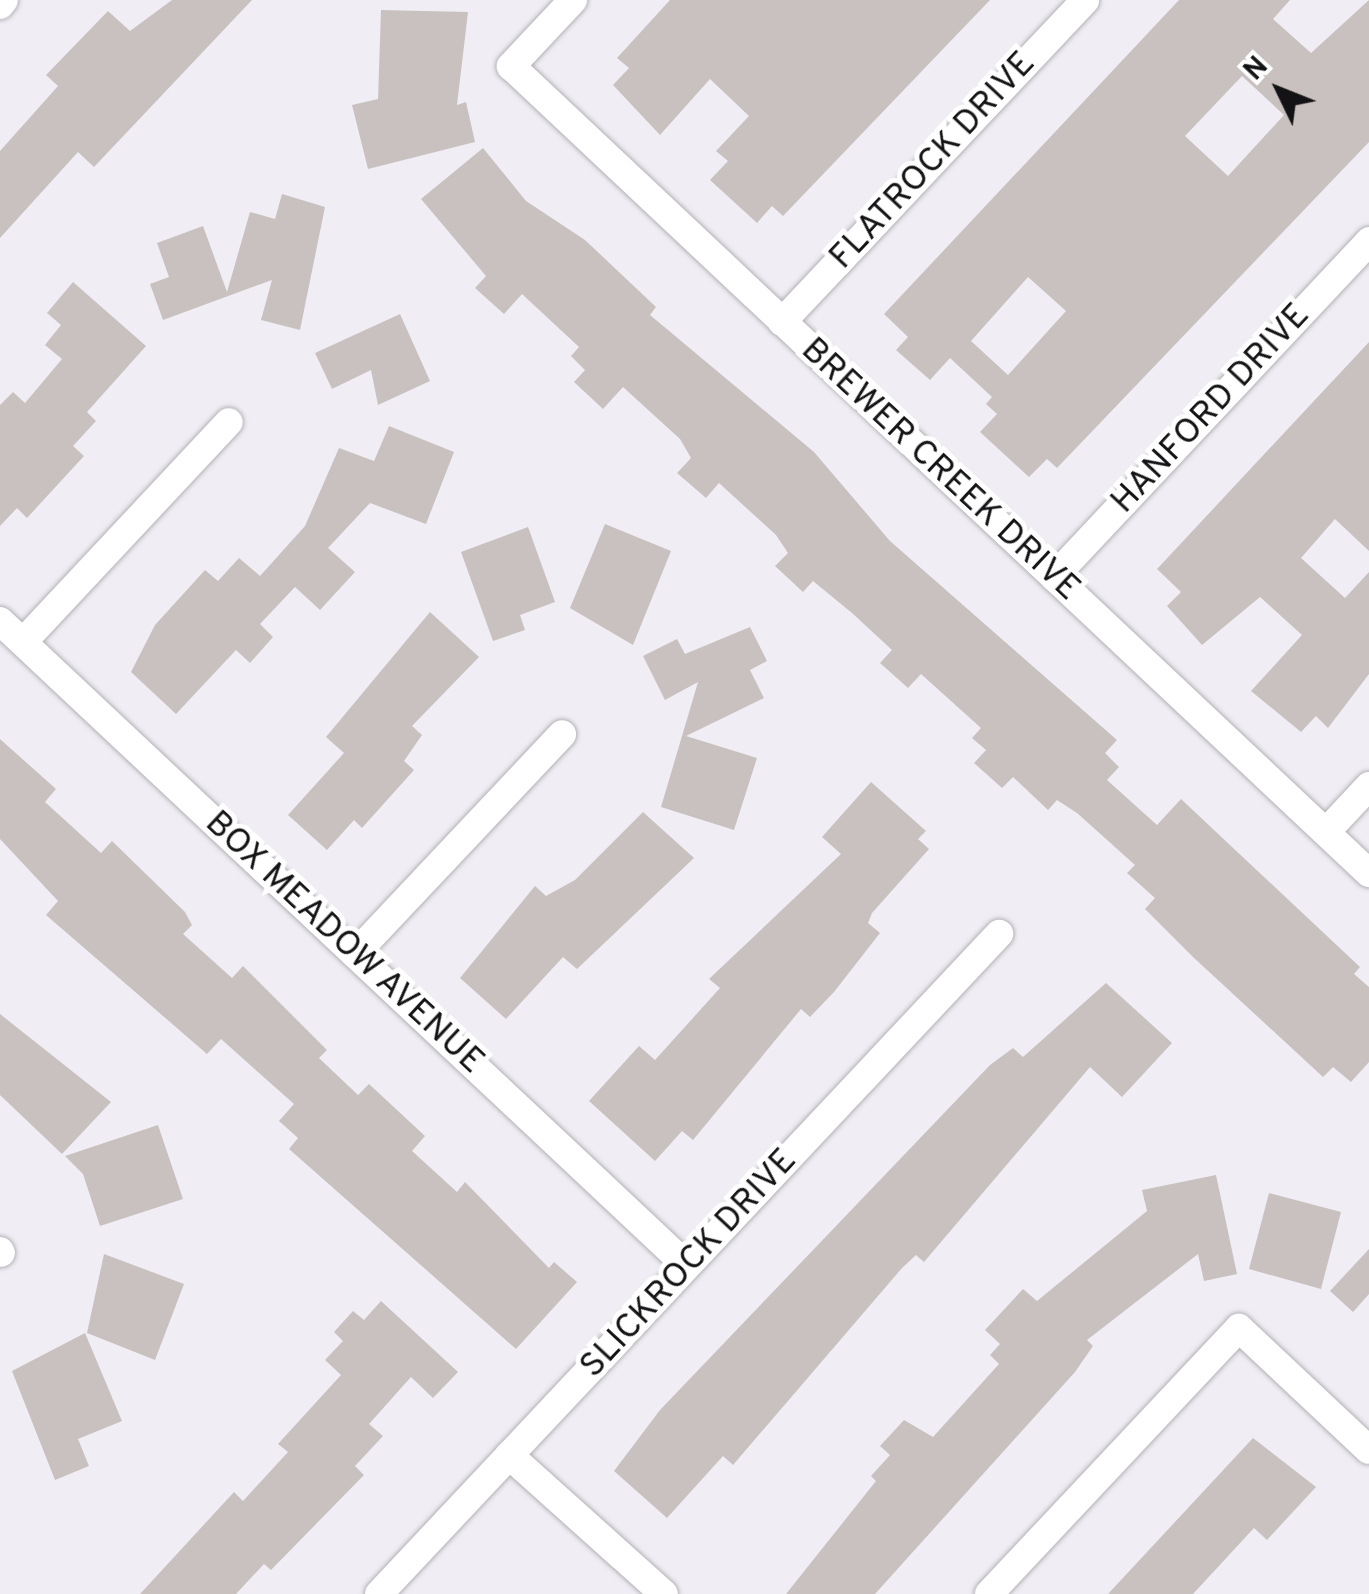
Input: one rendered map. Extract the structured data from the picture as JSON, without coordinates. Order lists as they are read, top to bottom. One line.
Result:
{"streets":{"street":["FLATROCK DRIVE","HANFORD DRIVE","BREWER CREEK DRIVE","BOX MEADOW AVENUE","SLICKROCK DRIVE"]},"crossings":[["FLATROCK DRIVE","BREWER CREEK DRIVE"],["HANFORD DRIVE","BREWER CREEK DRIVE"],["BOX MEADOW AVENUE","SLICKROCK DRIVE"]],"north":"top left"}
